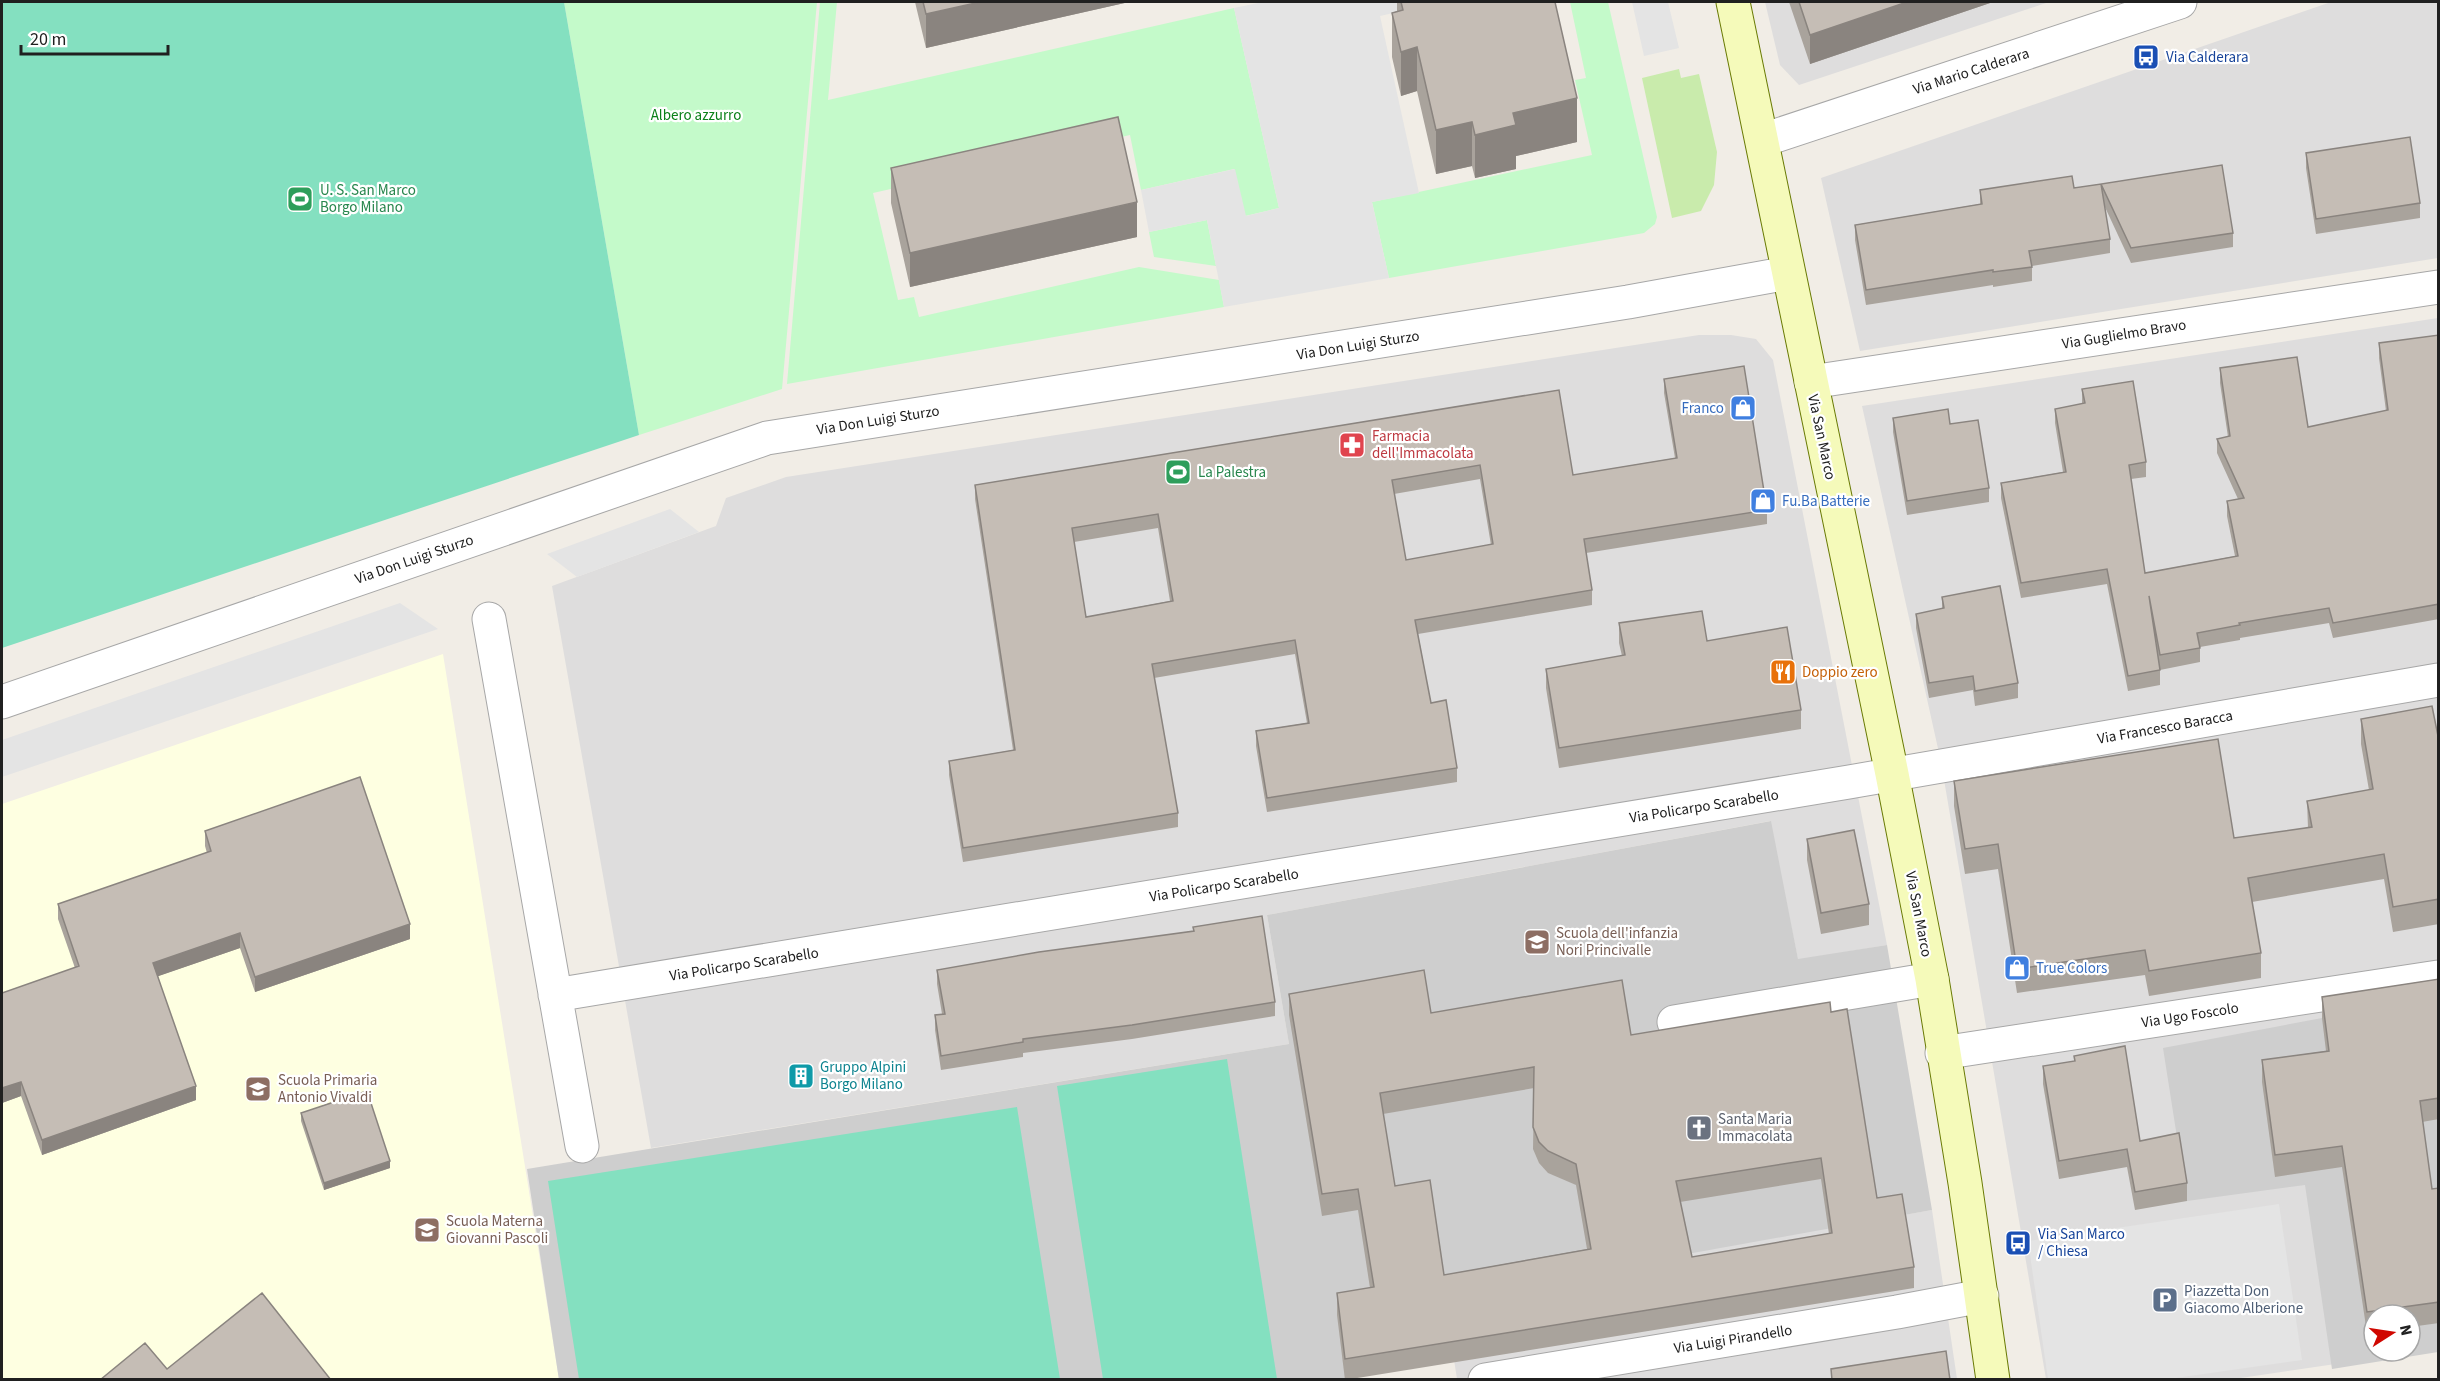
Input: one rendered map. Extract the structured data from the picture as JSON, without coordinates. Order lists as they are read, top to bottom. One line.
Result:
{"streets":{"main road":["Via San Marco"],"street":["Via Mario Calderara","Via Guglielmo Bravo","Via Don Luigi Sturzo","Via Francesco Baracca","Via Policarpo Scarabello","Via Ugo Foscolo","Via Luigi Pirandello"]},"crossings":[["Via Mario Calderara","Via San Marco"],["Via Guglielmo Bravo","Via San Marco"],["Via Don Luigi Sturzo","Via San Marco"],["Via San Marco","Via Francesco Baracca"],["Via San Marco","Via Policarpo Scarabello"],["Via San Marco","Via Ugo Foscolo"],["Via San Marco","Via Luigi Pirandello"],["Via Francesco Baracca","Via Policarpo Scarabello"]],"parks":["Albero azzurro"],"places":{"bus stop":["Via Calderara","Via San Marco / Chiesa"],"sports":["U. S. San Marco Borgo Milano","La Palestra"],"shop":["Franco","Fu.Ba Batterie","True Colors"],"pharmacy":["Farmacia dell'Immacolata"],"restaurant":["Doppio zero"],"school or university":["Scuola dell'infanzia Nori Princivalle","Scuola Primaria Antonio Vivaldi","Scuola Materna Giovanni Pascoli"],"building":["Gruppo Alpini Borgo Milano"],"church":["Santa Maria Immacolata"],"parking":["Piazzetta Don Giacomo Alberione"]},"scale_bar":"20 m","north":"right"}
